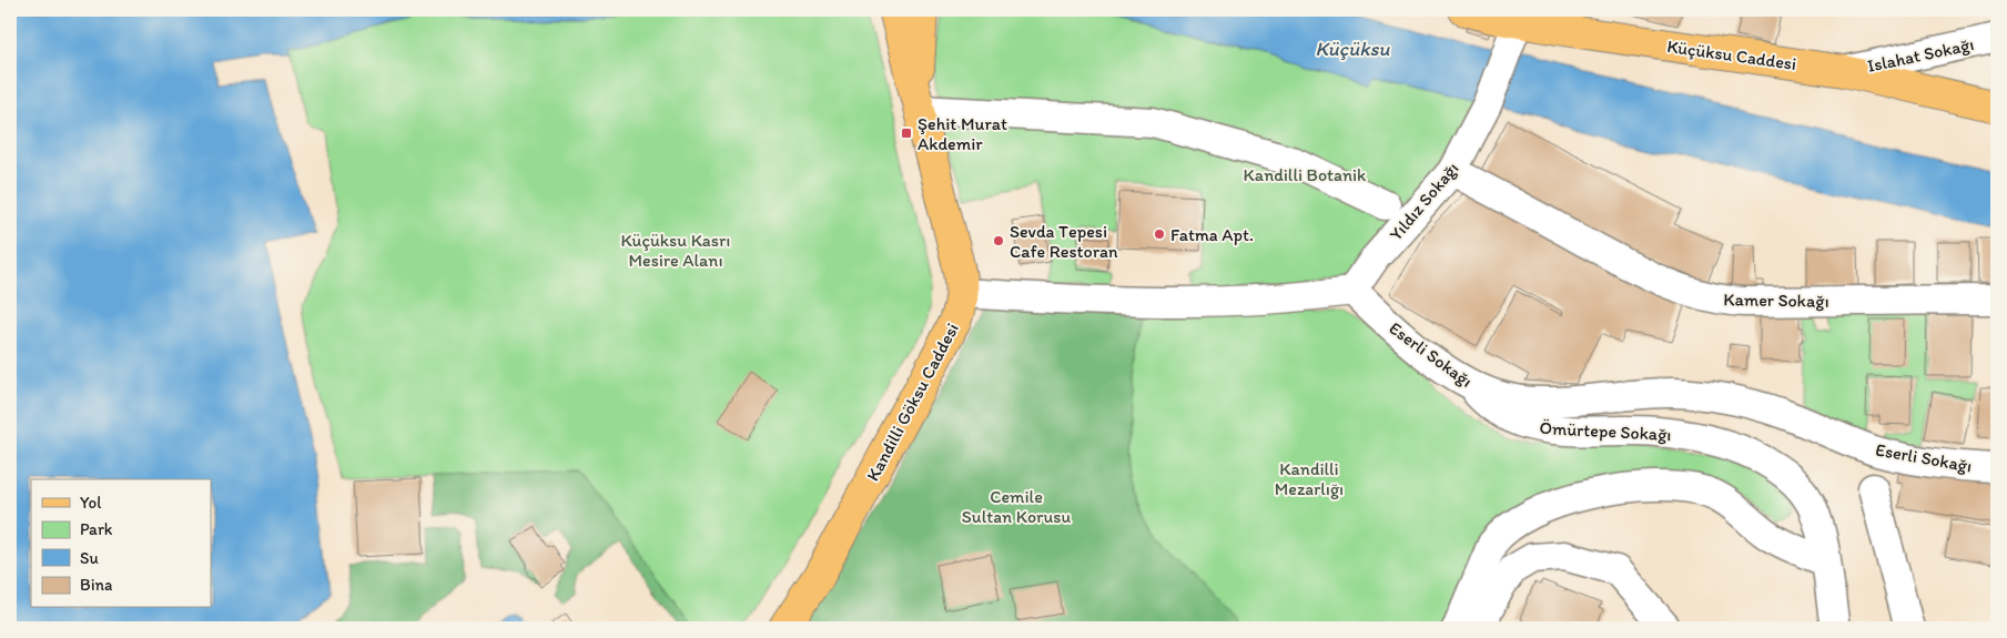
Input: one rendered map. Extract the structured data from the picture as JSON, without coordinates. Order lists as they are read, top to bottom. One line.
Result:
{"streets":{"main road":["Küçüksu Caddesi","Kandilli Göksu Caddesi"],"street":["Islahat Sokağı","Yıldız Sokağı","Kamer Sokağı","Eserli Sokağı","Ömürtepe Sokağı"]},"crossings":[["Küçüksu Caddesi","Islahat Sokağı"],["Küçüksu Caddesi","Yıldız Sokağı"],["Yıldız Sokağı","Kamer Sokağı"],["Yıldız Sokağı","Eserli Sokağı"],["Eserli Sokağı","Ömürtepe Sokağı"]],"water":["Küçüksu"],"parks":["Kandilli Botanik","Küçüksu Kasrı Mesire Alanı","Kandilli Mezarlığı","Cemile Sultan Korusu"],"places":{"transit":["Şehit Murat Akdemir"],"other":["Fatma Apt.","Sevda Tepesi Cafe Restoran"]},"legend":["Yol","Park","Su","Bina"]}
